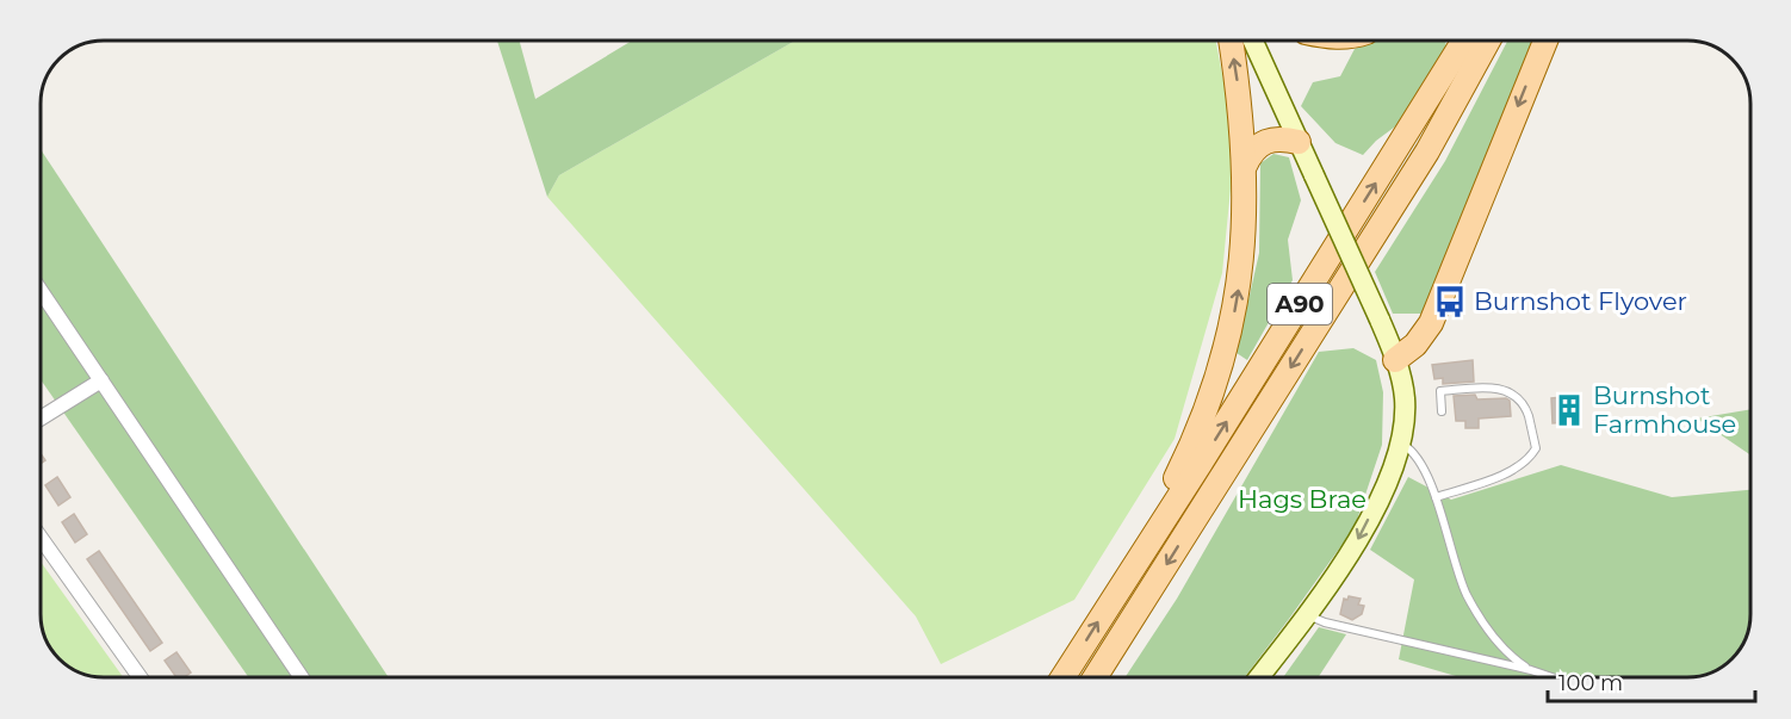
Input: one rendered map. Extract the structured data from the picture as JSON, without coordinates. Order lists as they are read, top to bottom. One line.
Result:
{"streets":{"main road":["A90"]},"parks":["Hags Brae"],"places":{"bus stop":["Burnshot Flyover"],"building":["Burnshot Farmhouse"]},"scale_bar":"100 m"}
